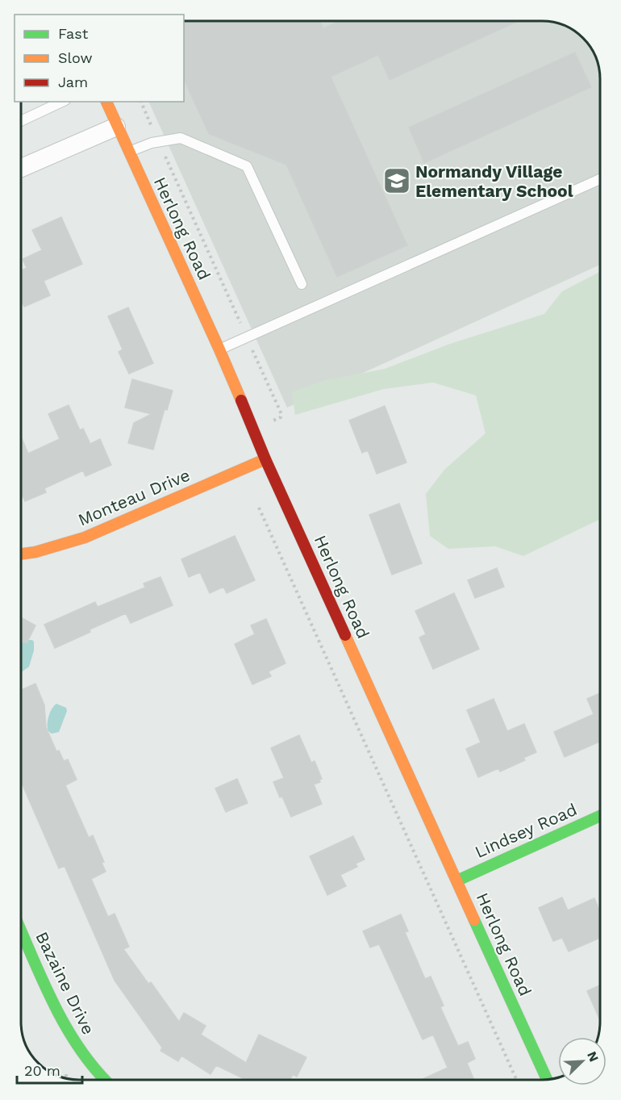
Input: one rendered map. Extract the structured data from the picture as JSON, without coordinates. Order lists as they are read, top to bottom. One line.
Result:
{"streets":{"street":["Herlong Road","Monteau Drive","Lindsey Road","Bazaine Drive"]},"crossings":[["Herlong Road","Monteau Drive"],["Herlong Road","Lindsey Road"]],"places":{"school or university":["Normandy Village Elementary School"]},"legend":["Fast","Slow","Jam"],"scale_bar":"20 m","north":"top right"}
